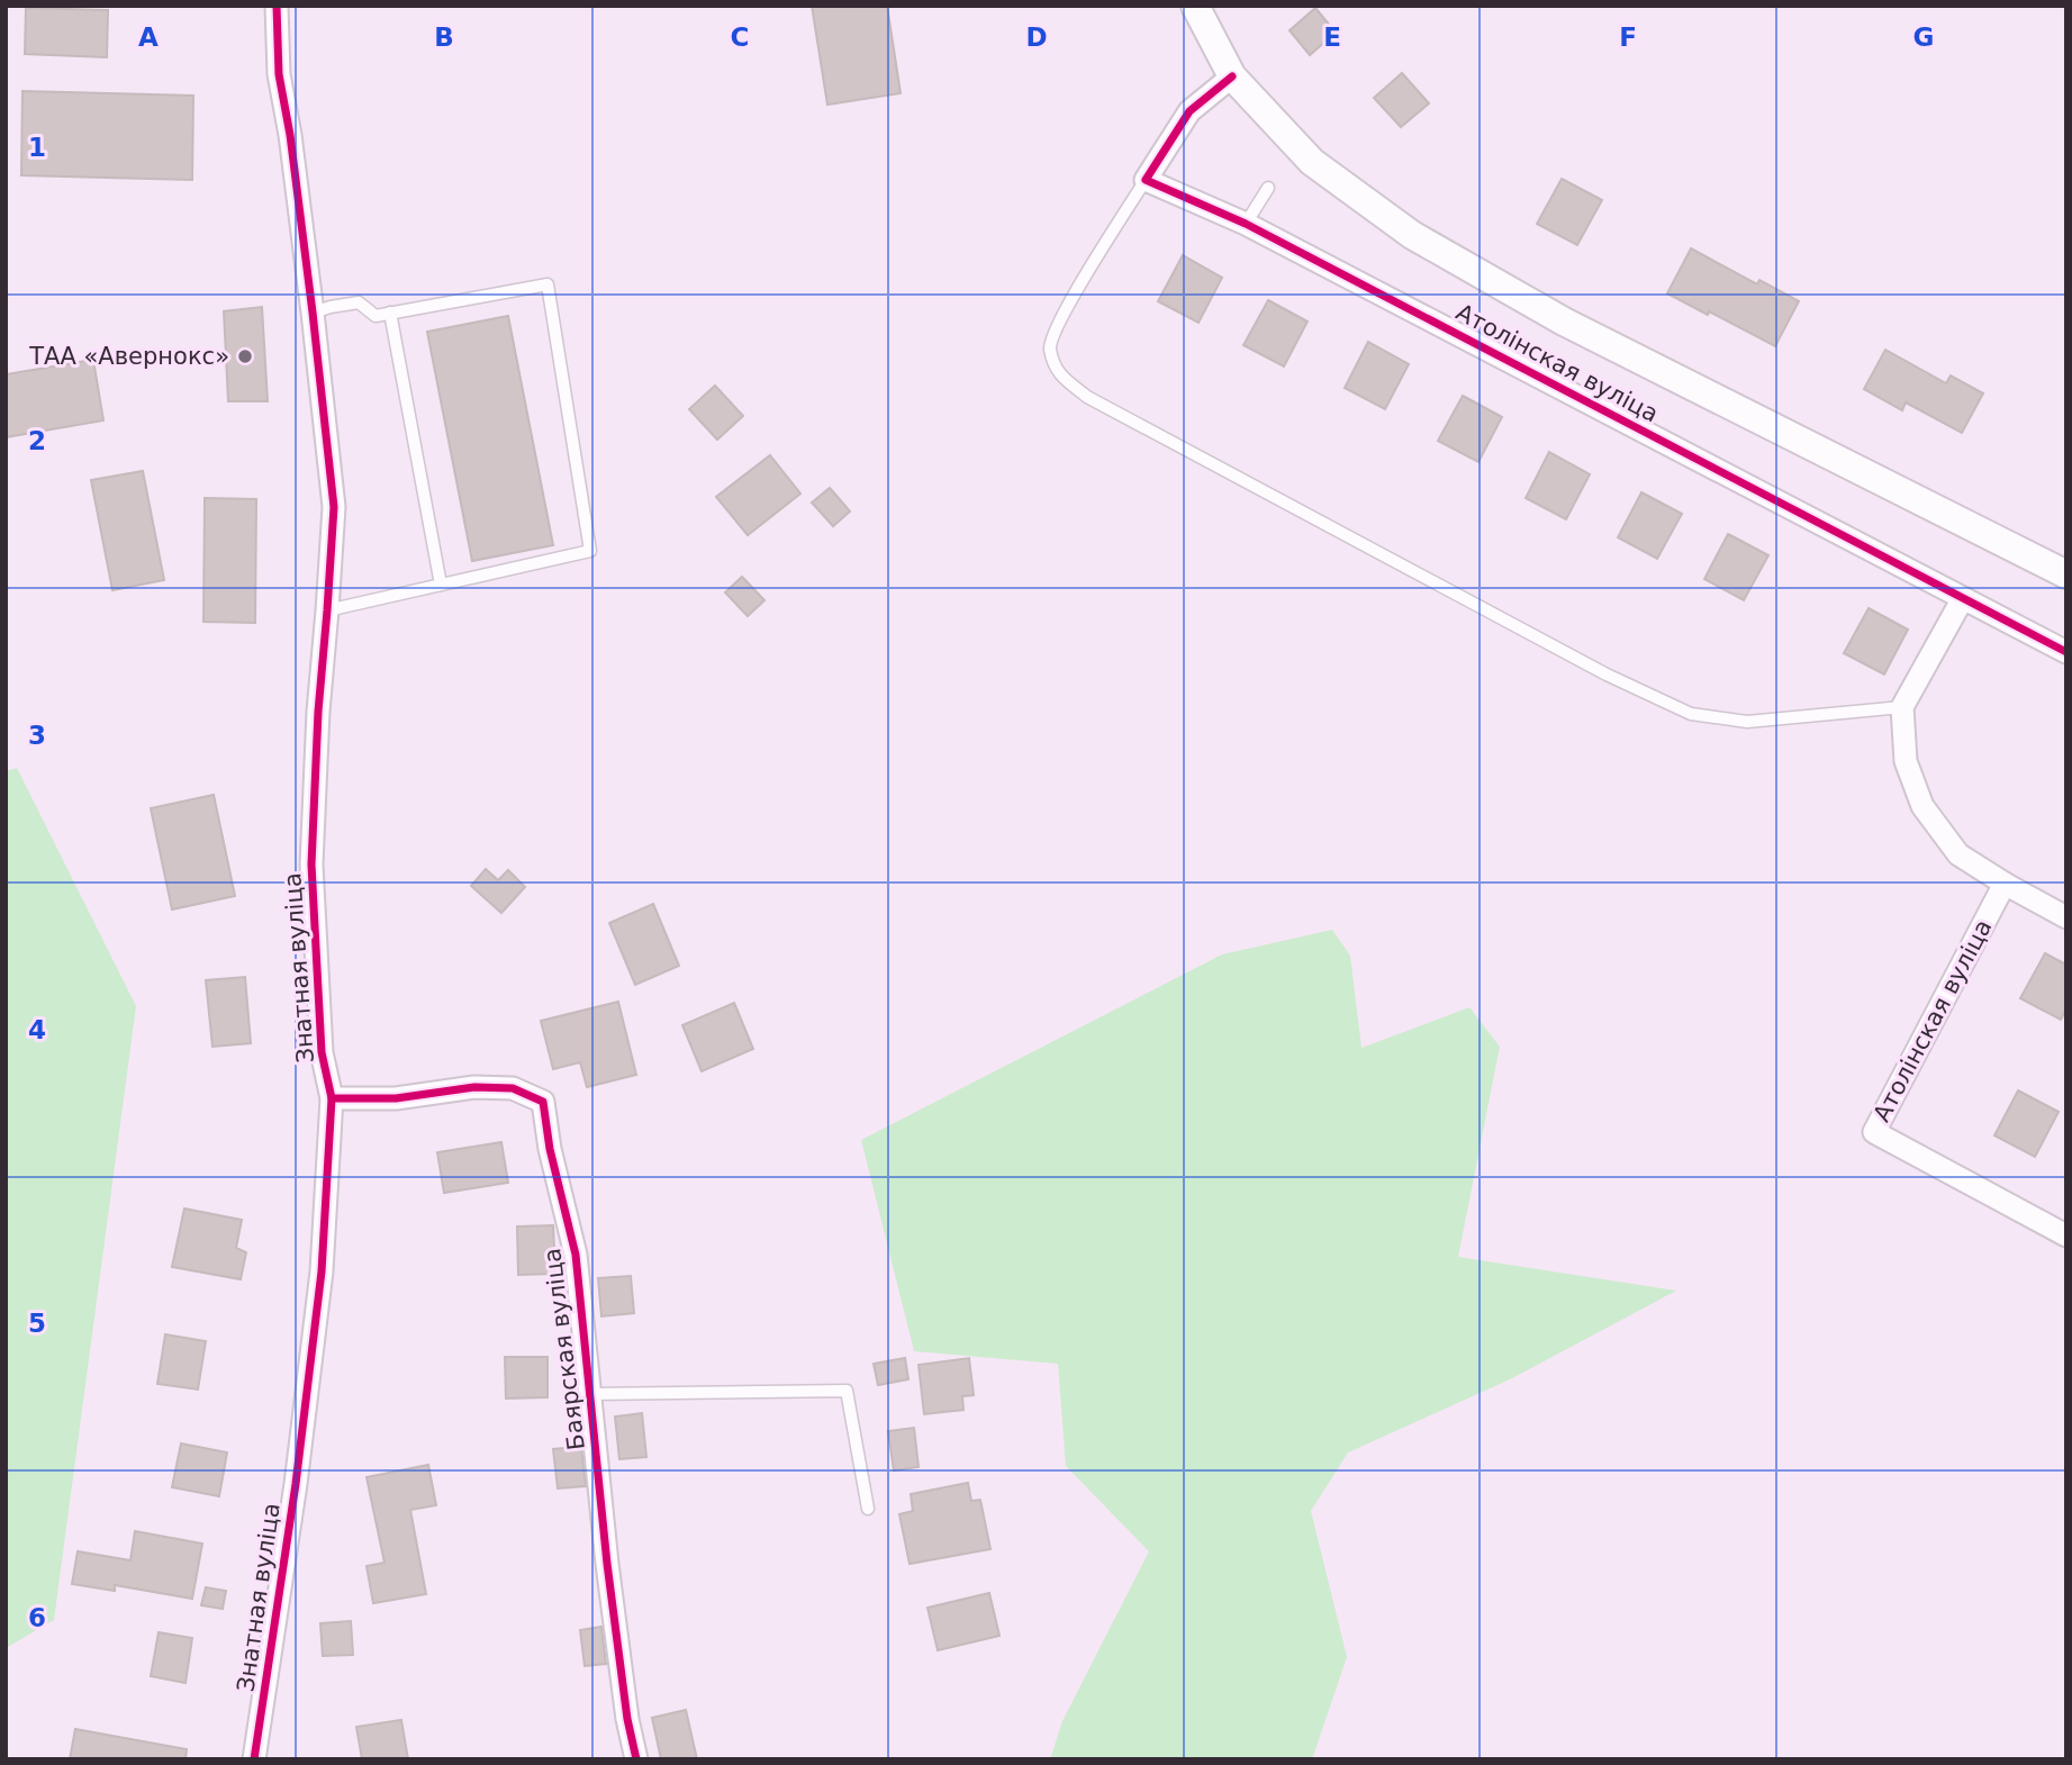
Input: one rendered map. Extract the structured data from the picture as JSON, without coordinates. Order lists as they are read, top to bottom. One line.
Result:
{"streets":{"street":["Атолінская вуліца","Знатная вуліца","Баярская вуліца"]},"crossings":[["Знатная вуліца","Баярская вуліца"]],"places":["ТАА «Авернокс»"],"grid":{"columns":["A","B","C","D","E","F","G"],"rows":["1","2","3","4","5","6"]}}
